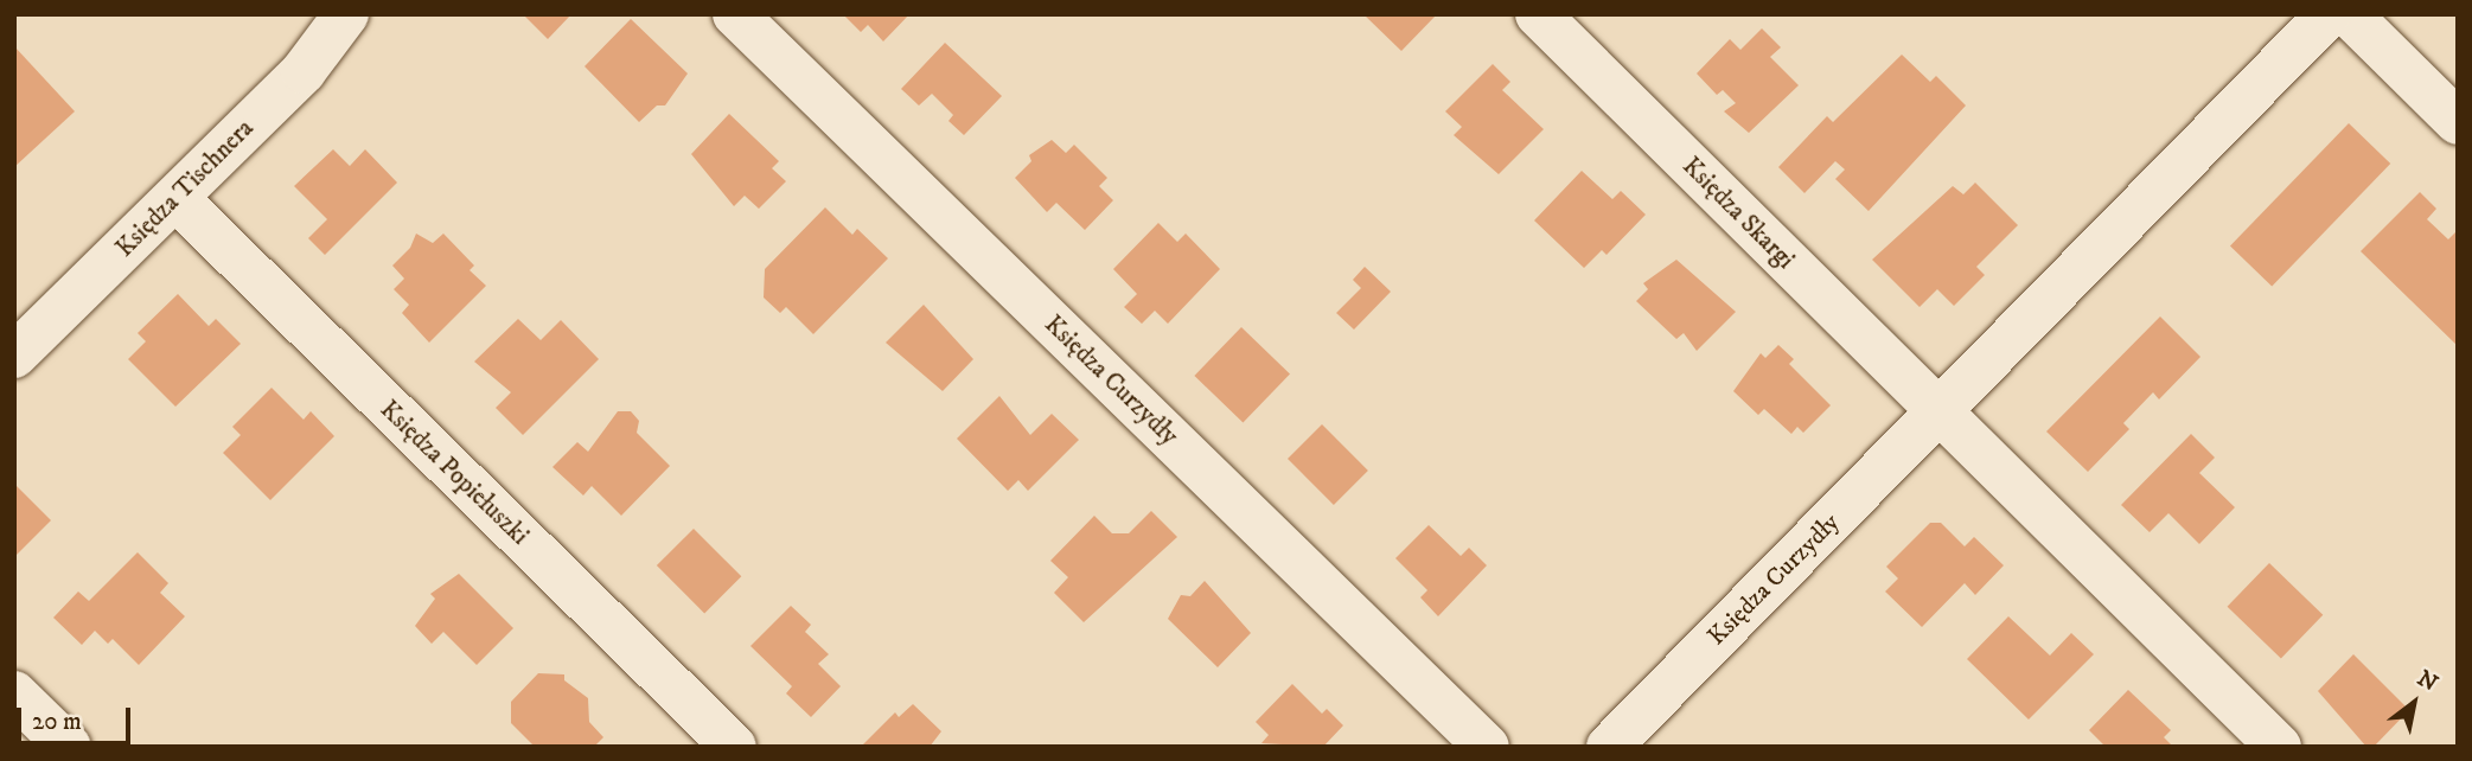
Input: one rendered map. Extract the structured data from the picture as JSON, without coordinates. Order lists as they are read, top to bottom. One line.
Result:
{"streets":{"street":["Księdza Tischnera","Księdza Skargi","Księdza Curzydły","Księdza Popiełuszki"]},"crossings":[["Księdza Tischnera","Księdza Popiełuszki"],["Księdza Skargi","Księdza Curzydły"]],"scale_bar":"20 m","north":"top right"}
